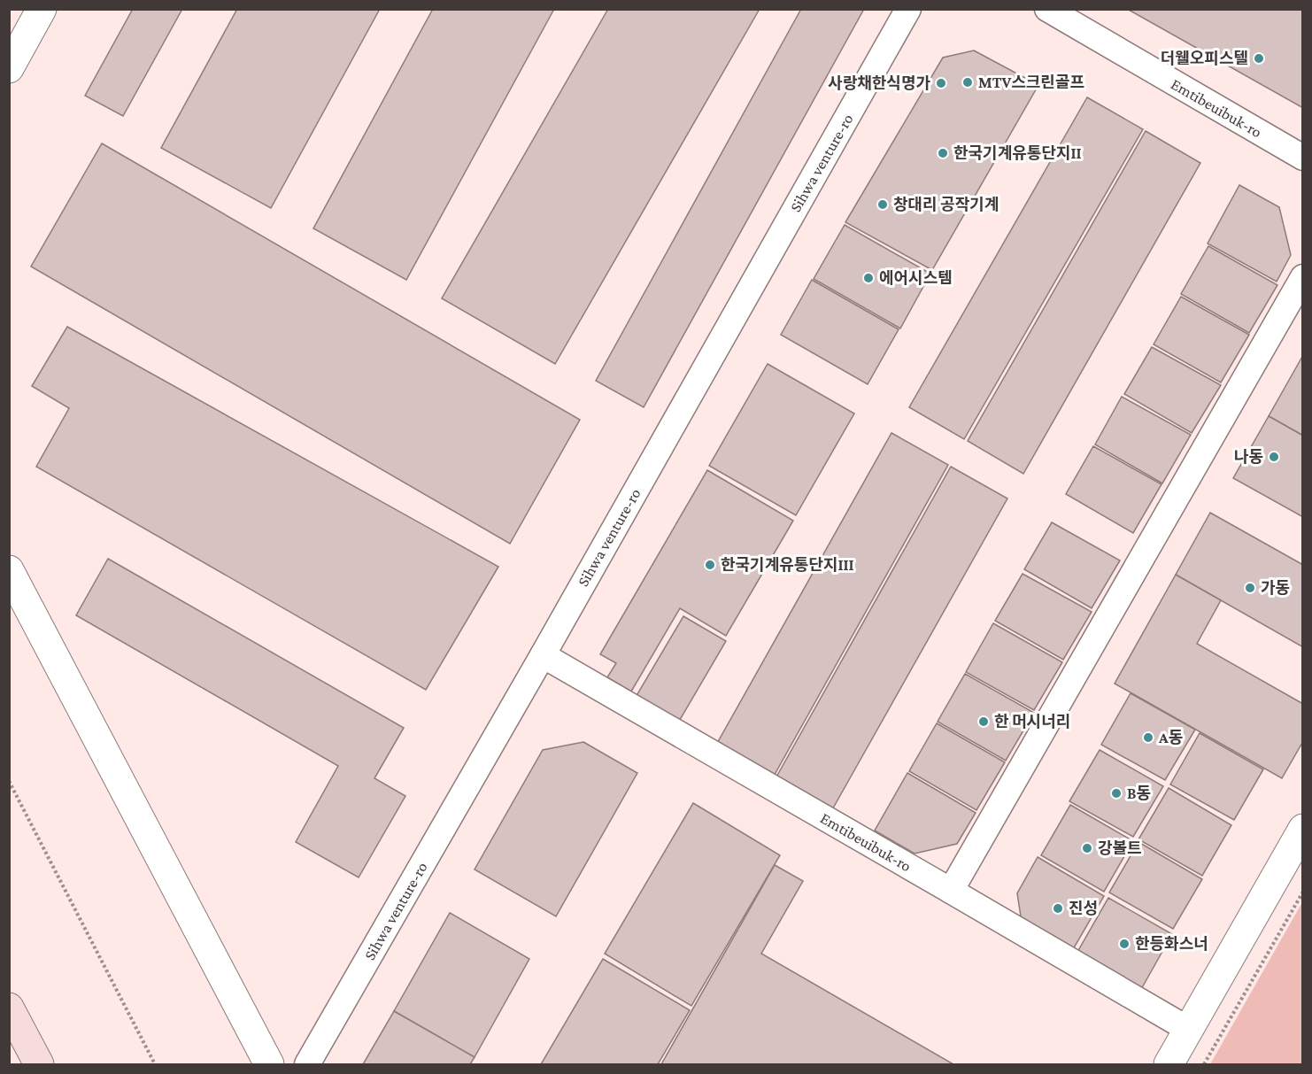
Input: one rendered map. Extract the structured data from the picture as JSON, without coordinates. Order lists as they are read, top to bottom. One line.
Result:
{"streets":{"street":["Emtibeuibuk-ro","Sihwa venture-ro"]},"crossings":[["Emtibeuibuk-ro","Sihwa venture-ro"]],"places":["더웰오피스텔","MTV스크린골프","사랑채한식명가","한국기계유통단지II","창대리 공작기계","에어시스템","나동","한국기계유통단지III","가동","한 머시너리","A동","B동","강볼트","진성","한등화스너"]}
